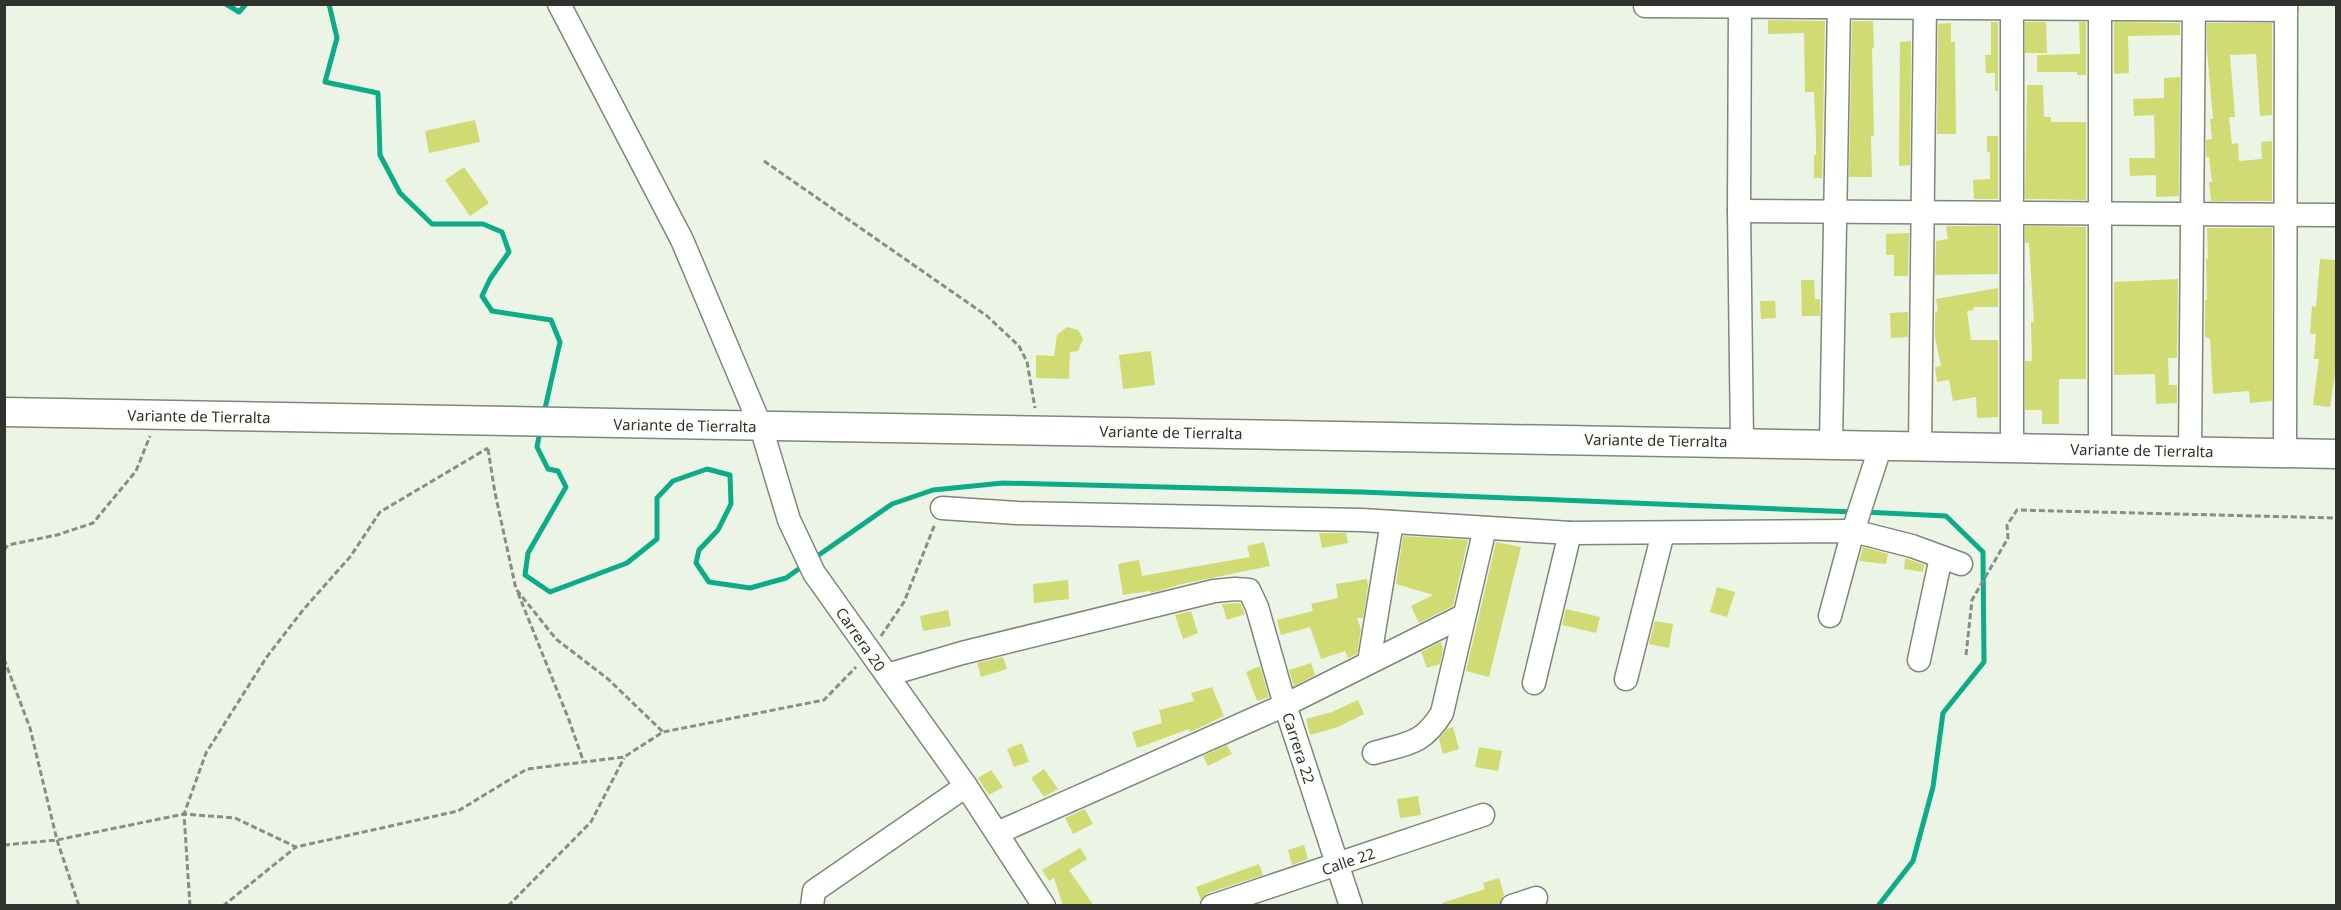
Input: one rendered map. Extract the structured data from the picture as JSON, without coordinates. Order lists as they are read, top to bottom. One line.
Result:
{"streets":{"main road":["Variante de Tierralta"],"street":["Carrera 20","Carrera 22","Calle 22"]},"crossings":[["Variante de Tierralta","Carrera 20"],["Carrera 20","Carrera 22"],["Carrera 22","Calle 22"]]}
